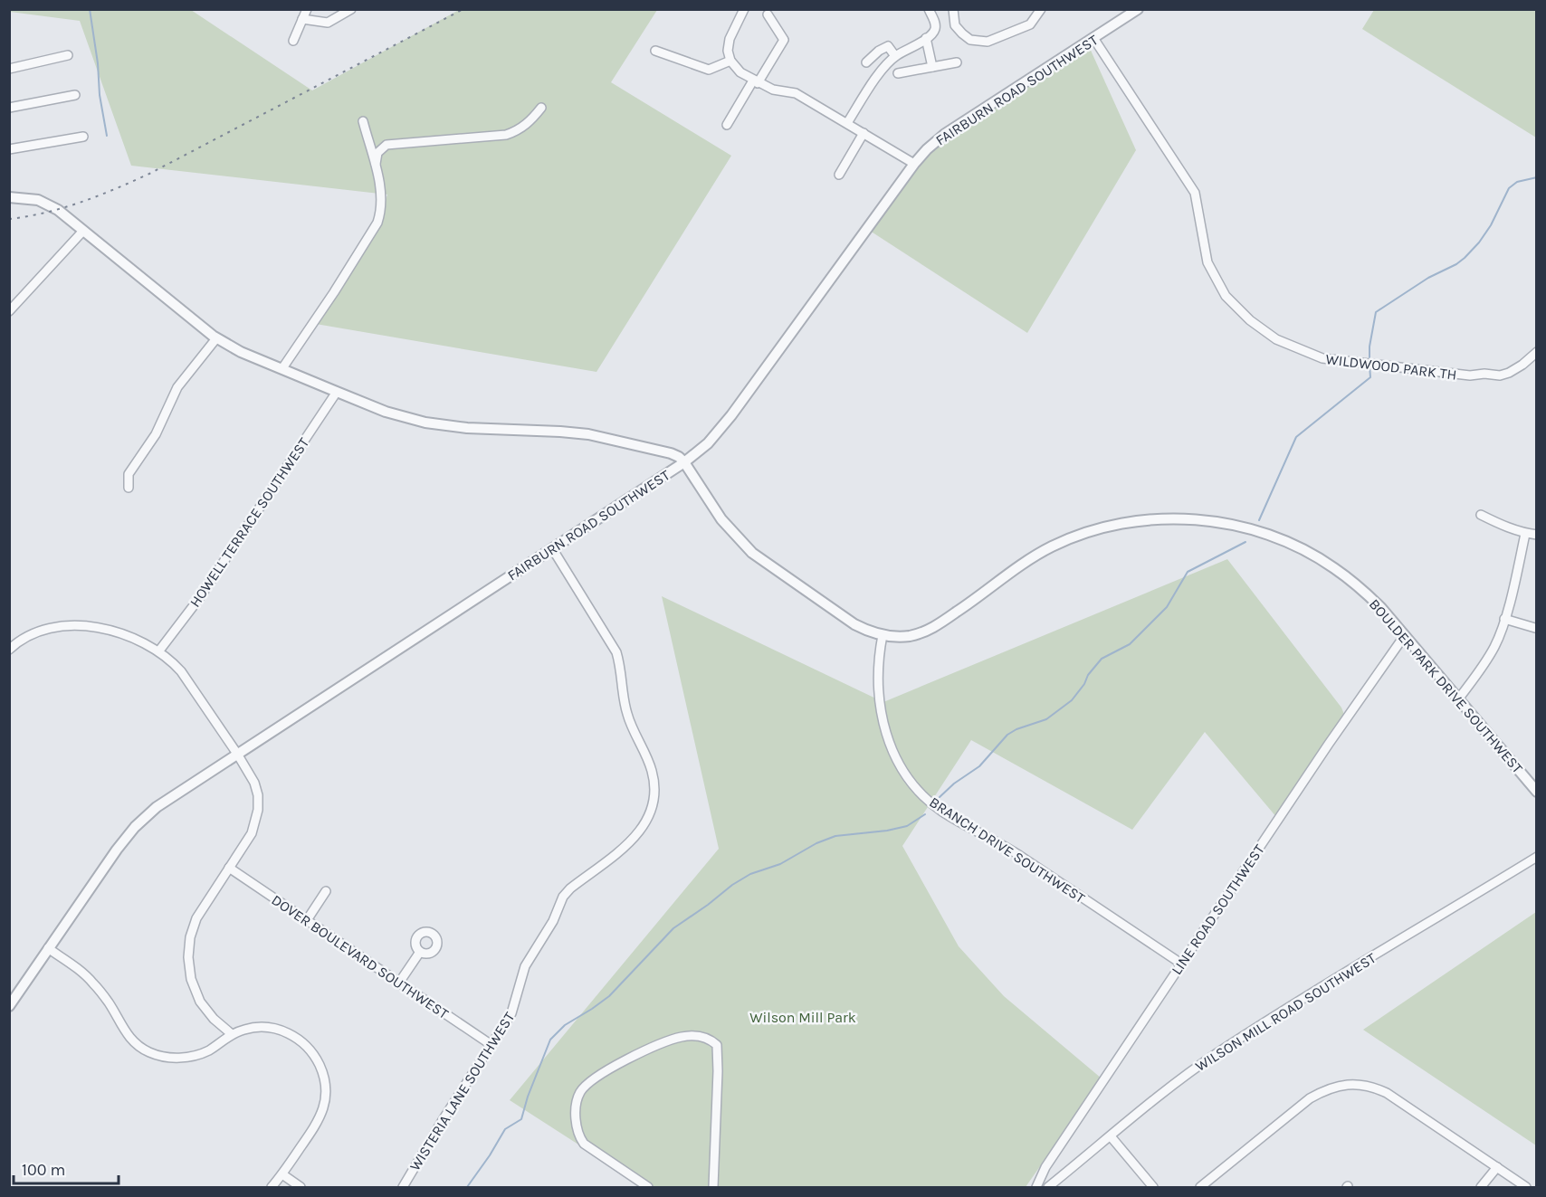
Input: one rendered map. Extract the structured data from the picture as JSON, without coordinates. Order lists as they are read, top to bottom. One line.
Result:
{"streets":{"street":["FAIRBURN ROAD SOUTHWEST","WILDWOOD PARK TH","HOWELL TERRACE SOUTHWEST","BOULDER PARK DRIVE SOUTHWEST","BRANCH DRIVE SOUTHWEST","LINE ROAD SOUTHWEST","DOVER BOULEVARD SOUTHWEST","WILSON MILL ROAD SOUTHWEST","WISTERIA LANE SOUTHWEST"]},"crossings":[["FAIRBURN ROAD SOUTHWEST","WILDWOOD PARK TH"],["FAIRBURN ROAD SOUTHWEST","BOULDER PARK DRIVE SOUTHWEST"],["FAIRBURN ROAD SOUTHWEST","WISTERIA LANE SOUTHWEST"],["BOULDER PARK DRIVE SOUTHWEST","BRANCH DRIVE SOUTHWEST"],["BOULDER PARK DRIVE SOUTHWEST","LINE ROAD SOUTHWEST"],["BRANCH DRIVE SOUTHWEST","LINE ROAD SOUTHWEST"],["DOVER BOULEVARD SOUTHWEST","WISTERIA LANE SOUTHWEST"]],"parks":["Wilson Mill Park"],"scale_bar":"100 m"}
